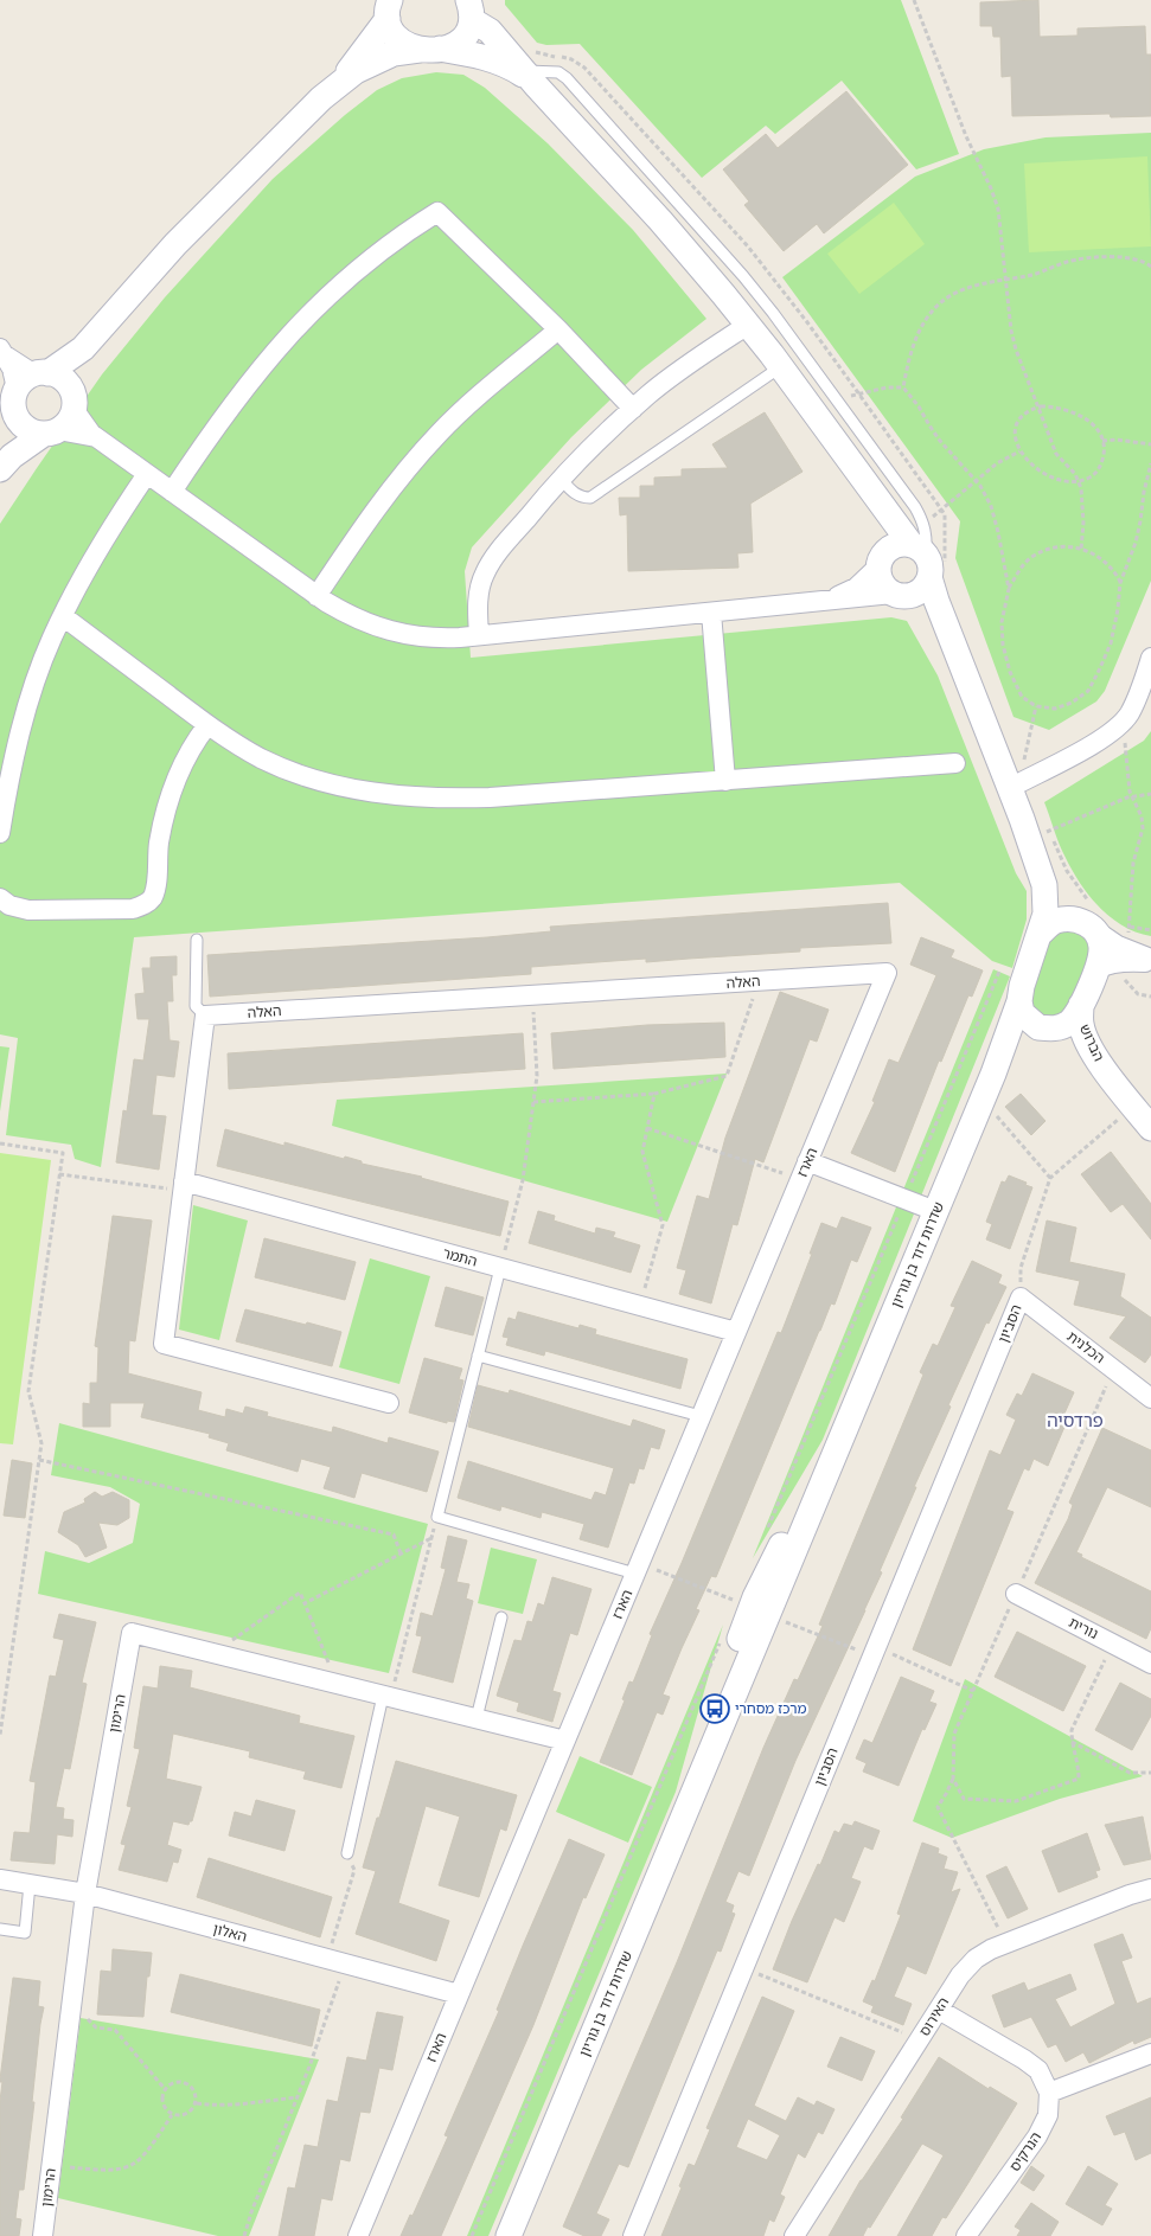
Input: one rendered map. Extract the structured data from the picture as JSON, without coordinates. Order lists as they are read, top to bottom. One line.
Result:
{"streets":{"street":["האלה","הברוש","הארז","שדרות דוד בן גוריון","התמר","הסביון","הכלנית","נורית","הרימון","האלון","האירוס","הנרקיס"]},"crossings":[["האלה","הארז"],["הברוש","שדרות דוד בן גוריון"],["הארז","התמר"],["הארז","הרימון"],["הארז","האלון"],["הסביון","הכלנית"],["הרימון","האלון"]],"districts":["פרדסיה"],"places":{"bus stop":["מרכז מסחרי"]}}
